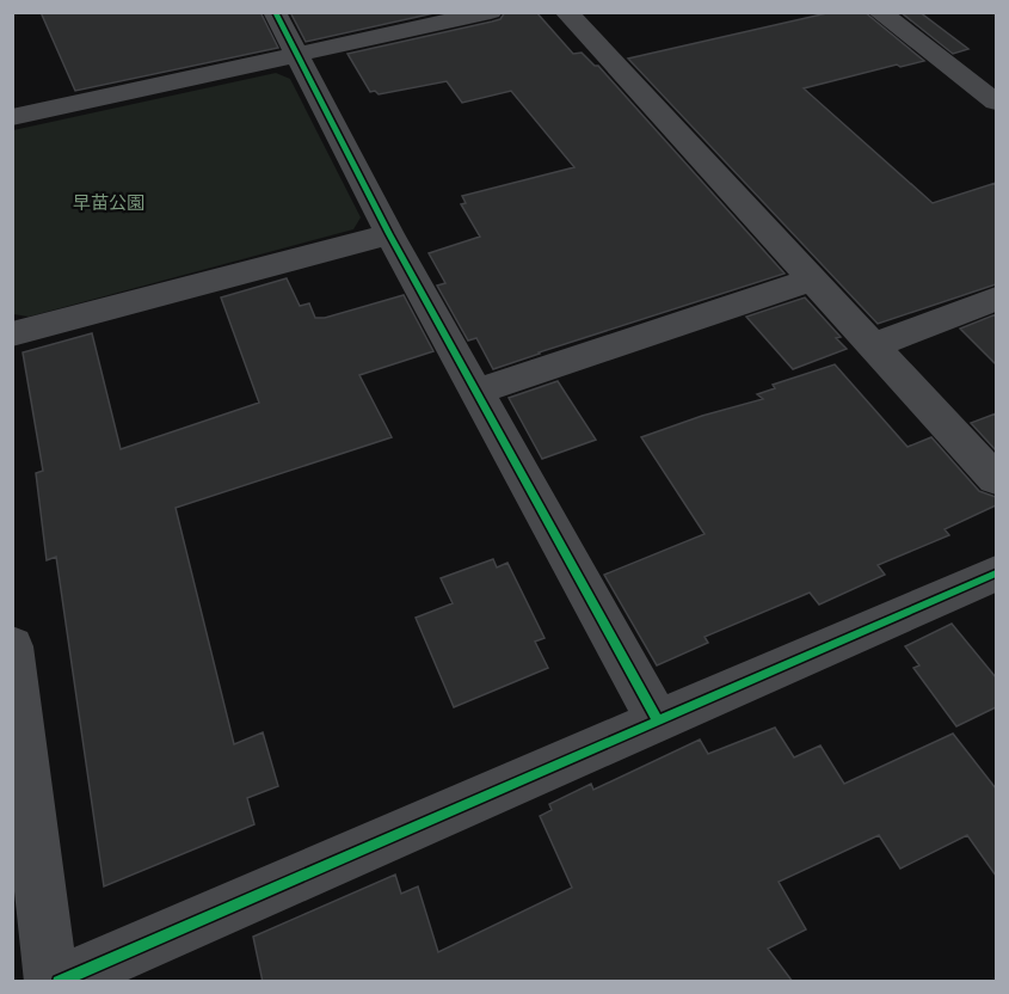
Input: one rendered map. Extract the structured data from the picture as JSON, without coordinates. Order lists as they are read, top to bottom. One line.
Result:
{"parks":["早苗公園"]}
